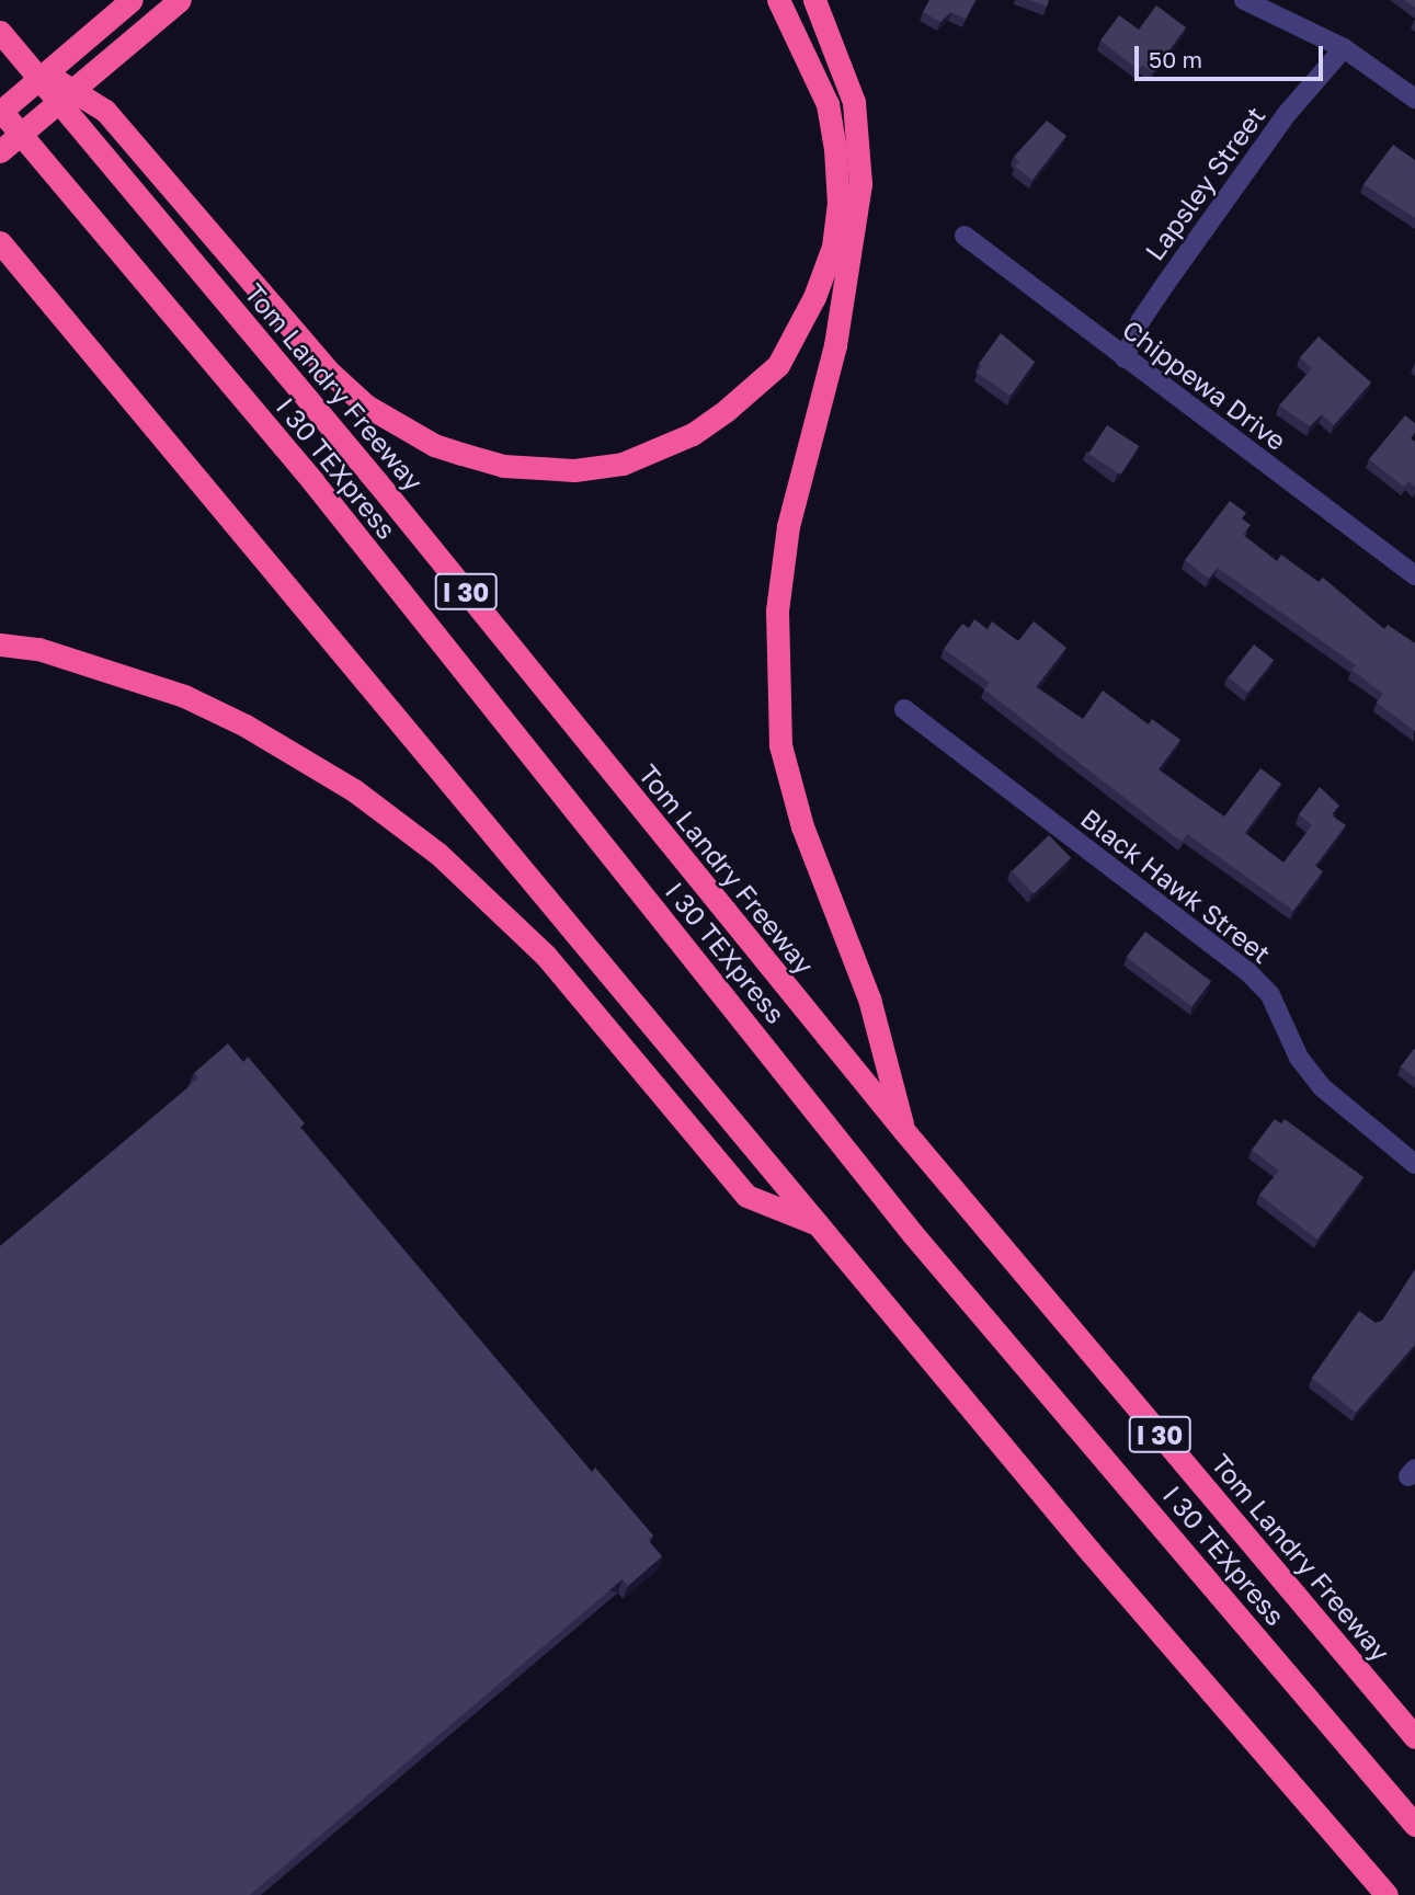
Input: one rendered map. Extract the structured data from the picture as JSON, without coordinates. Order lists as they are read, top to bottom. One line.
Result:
{"streets":{"highway":["Tom Landry Freeway","I 30 TEXpress","I 30"],"street":["Lapsley Street","Chippewa Drive","Black Hawk Street"]},"crossings":[["Lapsley Street","Chippewa Drive"]],"scale_bar":"50 m"}
